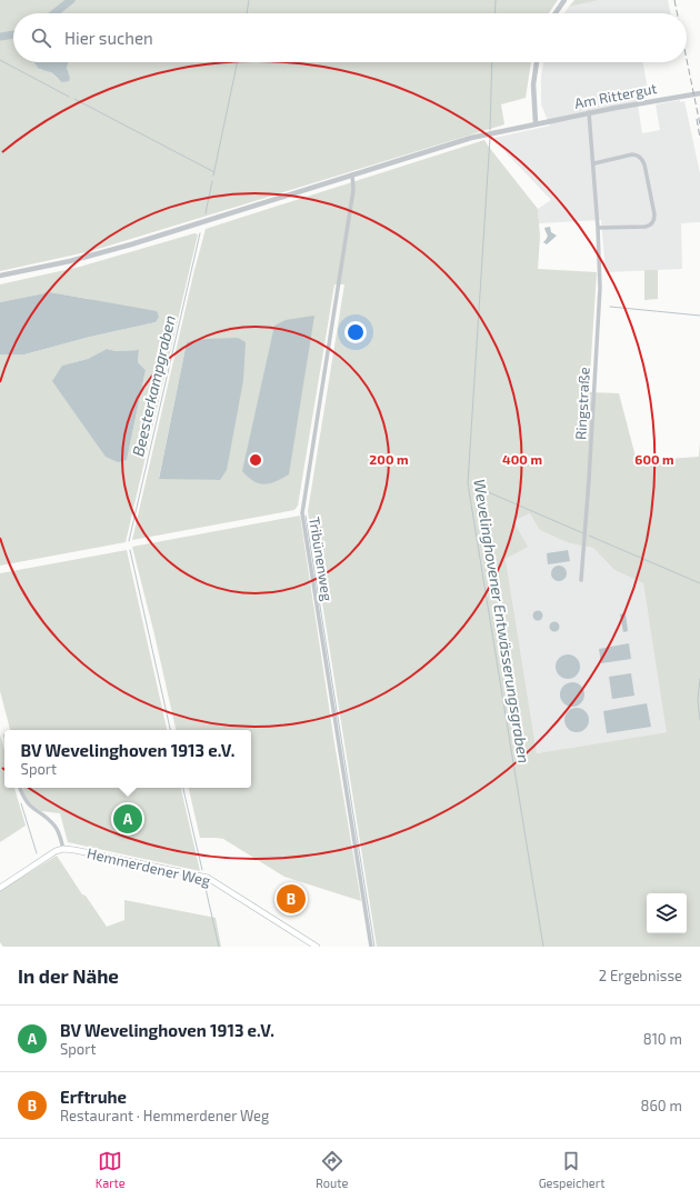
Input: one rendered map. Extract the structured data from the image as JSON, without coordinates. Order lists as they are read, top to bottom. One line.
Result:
{"streets":{"main road":["Hemmerdener Weg"],"street":["Am Rittergut","Ringstraße","Tribünenweg"]},"crossings":[["Am Rittergut","Ringstraße"],["Am Rittergut","Tribünenweg"]],"water":["Beesterkampgraben","Wevelinghovener Entwässerungsgraben"],"page":{"search":"Hier suchen","popup":["BV Wevelinghoven 1913 e.V.","Sport"],"pins":["A","B"],"heading":["In der Nähe","2 Ergebnisse"],"list":[{"mark":"A","name":"BV Wevelinghoven 1913 e.V.","note":"Sport","value":"810 m"},{"mark":"B","name":"Erftruhe","note":"Restaurant · Hemmerdener Weg","value":"860 m"}],"nav":["Karte","Route","Gespeichert"]},"rings":["200 m","400 m","600 m"]}
